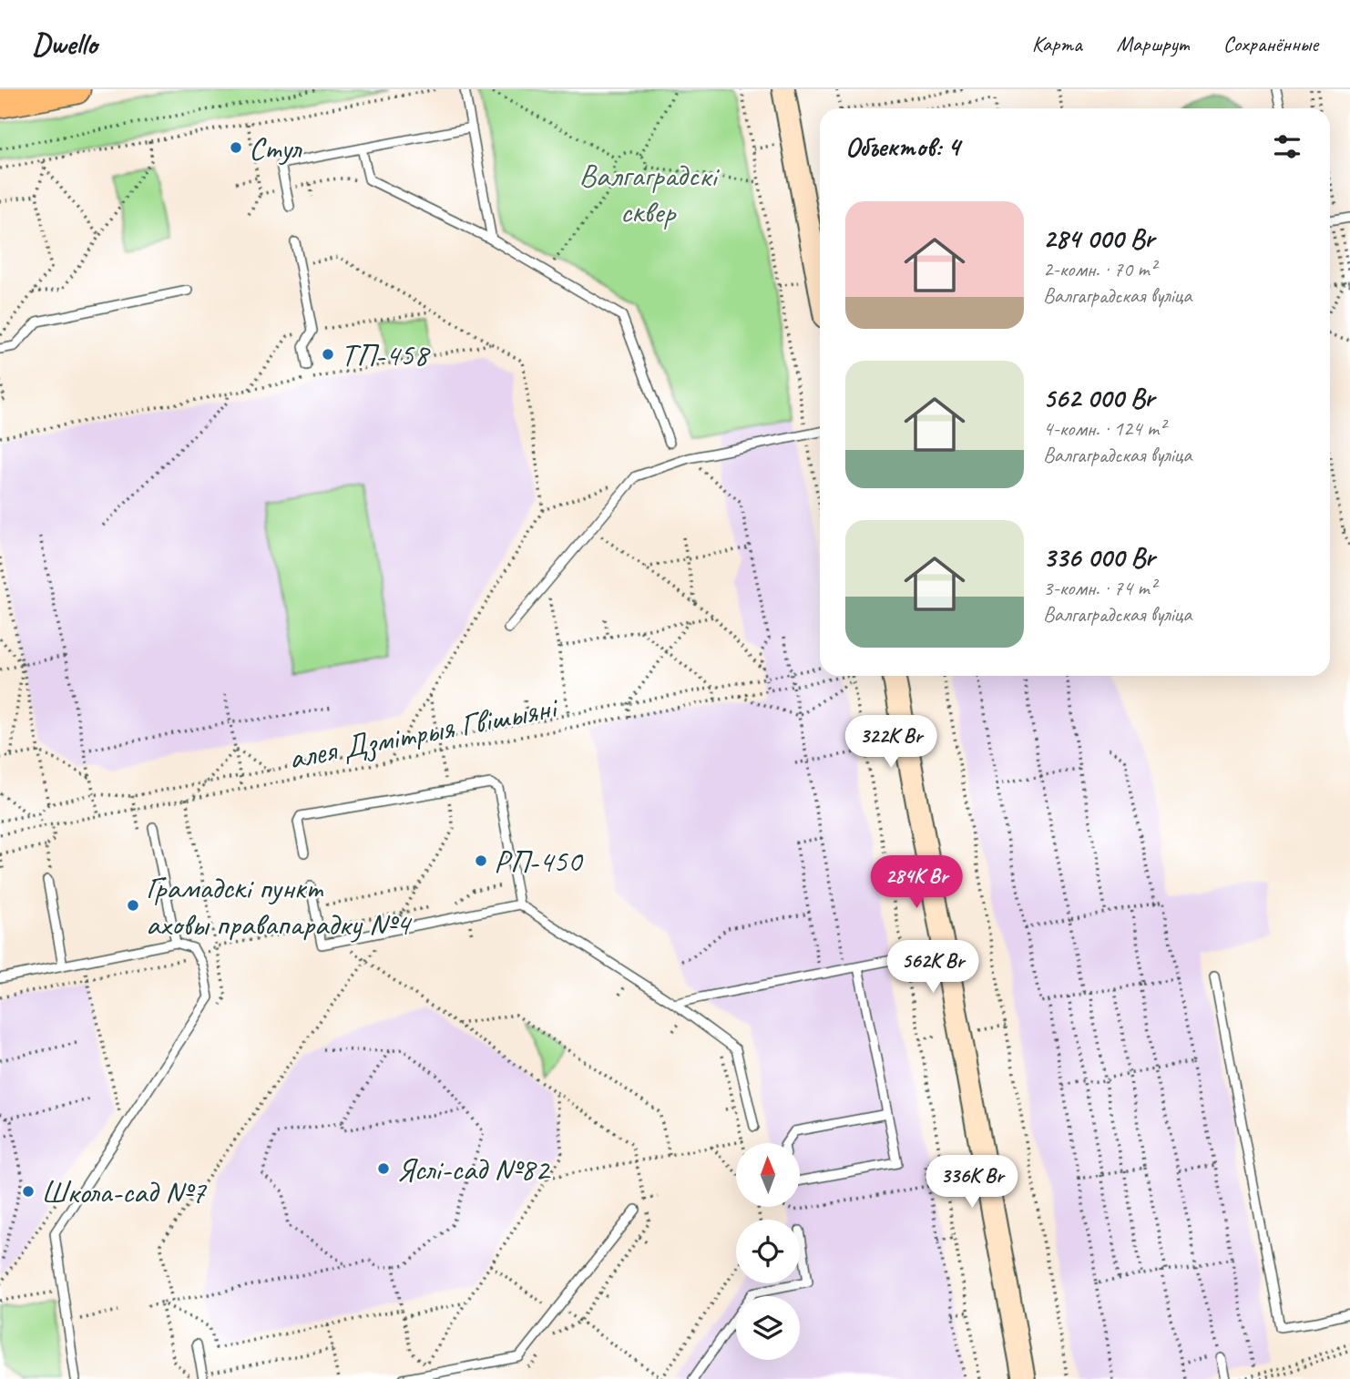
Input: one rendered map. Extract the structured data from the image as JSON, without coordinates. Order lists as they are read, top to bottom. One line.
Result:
{"streets":{"path":["алея Дзмітрыя Гвішыяні"]},"parks":["Валгаградскі сквер"],"places":["Стул","ТП-458","РП-450","Грамадскі пункт аховы правапарадку №4","Яслі-сад №82","Школа-сад №7"],"north":"top","page":{"header":"Dwello","nav":["Карта","Маршрут","Сохранённые"],"heading":"Объектов: 4","list":[{"name":"284 000 Br","note":"2-комн. · 70 m² · Валгаградская вуліца"},{"name":"562 000 Br","note":"4-комн. · 124 m² · Валгаградская вуліца"},{"name":"336 000 Br","note":"3-комн. · 74 m² · Валгаградская вуліца"}],"price":["322K Br","284K Br","562K Br","336K Br"]}}
